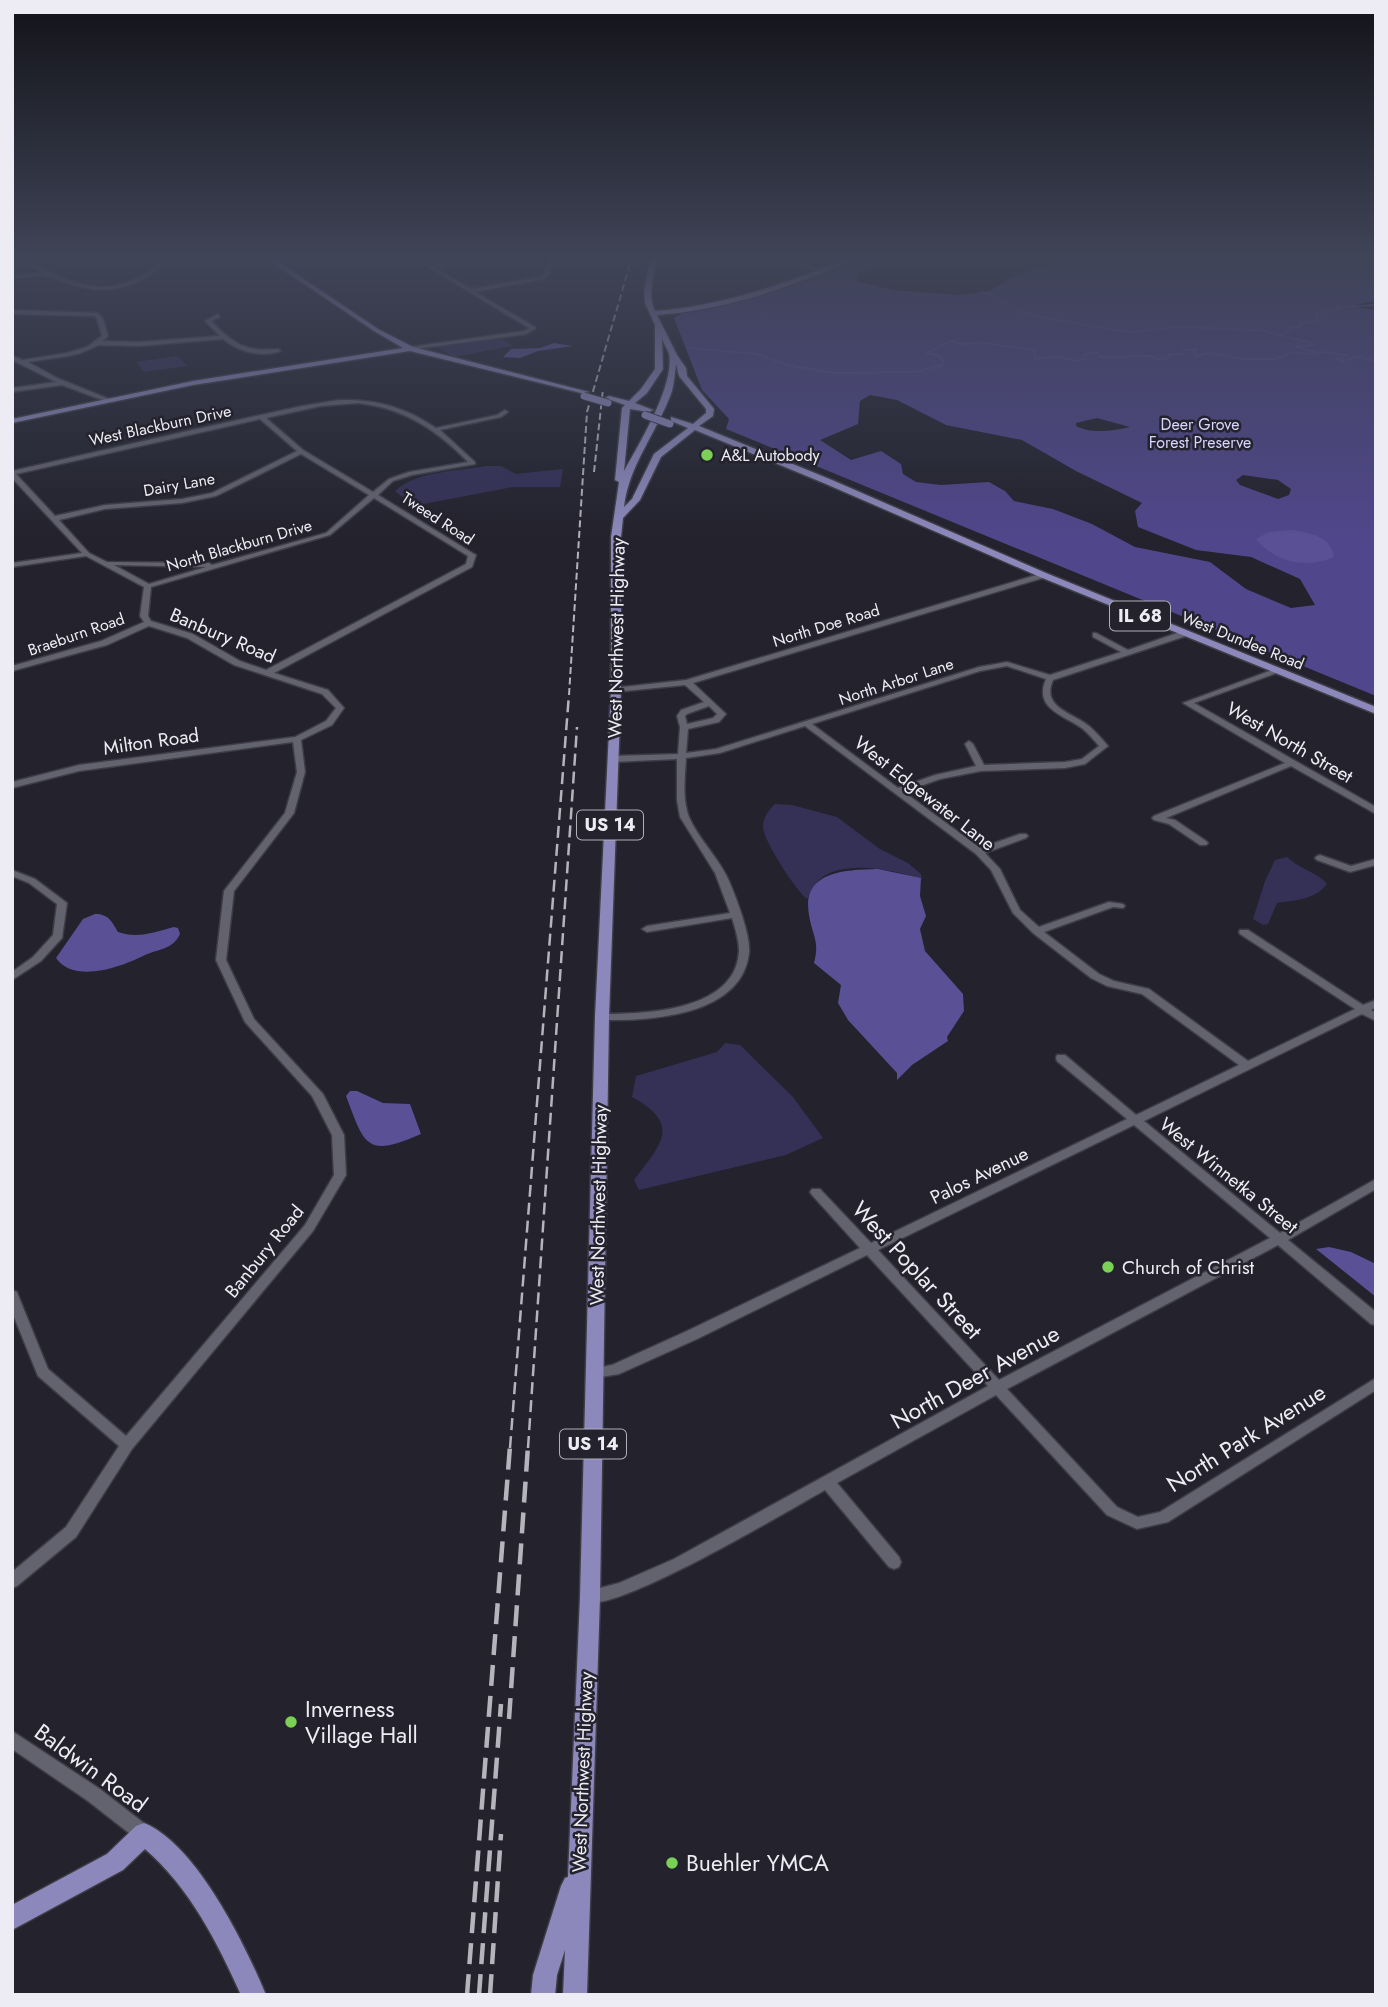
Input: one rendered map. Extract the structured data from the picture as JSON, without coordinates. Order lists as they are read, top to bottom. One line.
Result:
{"streets":{"main road":["IL 68","West Northwest Highway","West Dundee Road","US 14"],"street":["West Blackburn Drive","Dairy Lane","Tweed Road","North Blackburn Drive","North Doe Road","Braeburn Road","Banbury Road","North Arbor Lane","Milton Road","West North Street","West Edgewater Lane","Palos Avenue","West Winnetka Street","West Poplar Street","North Deer Avenue","North Park Avenue","Baldwin Road"]},"crossings":[["West Blackburn Drive","Tweed Road"],["West Blackburn Drive","North Blackburn Drive"],["Dairy Lane","Tweed Road"],["Tweed Road","North Blackburn Drive"],["Tweed Road","Banbury Road"],["North Blackburn Drive","Banbury Road"],["IL 68","West Dundee Road"],["North Doe Road","West Northwest Highway"],["North Doe Road","West Dundee Road"],["Braeburn Road","Banbury Road"],["Banbury Road","Milton Road"],["West Northwest Highway","North Arbor Lane"],["West Northwest Highway","US 14"],["West Northwest Highway","Palos Avenue"],["West Northwest Highway","North Deer Avenue"],["West Dundee Road","West North Street"],["North Arbor Lane","West Edgewater Lane"],["West Edgewater Lane","Palos Avenue"],["Palos Avenue","West Winnetka Street"],["Palos Avenue","West Poplar Street"],["West Winnetka Street","North Deer Avenue"],["West Poplar Street","North Deer Avenue"],["West Poplar Street","North Park Avenue"]],"parks":["Deer Grove Forest Preserve"],"places":["A&L Autobody","Church of Christ","Inverness Village Hall","Buehler YMCA"]}
